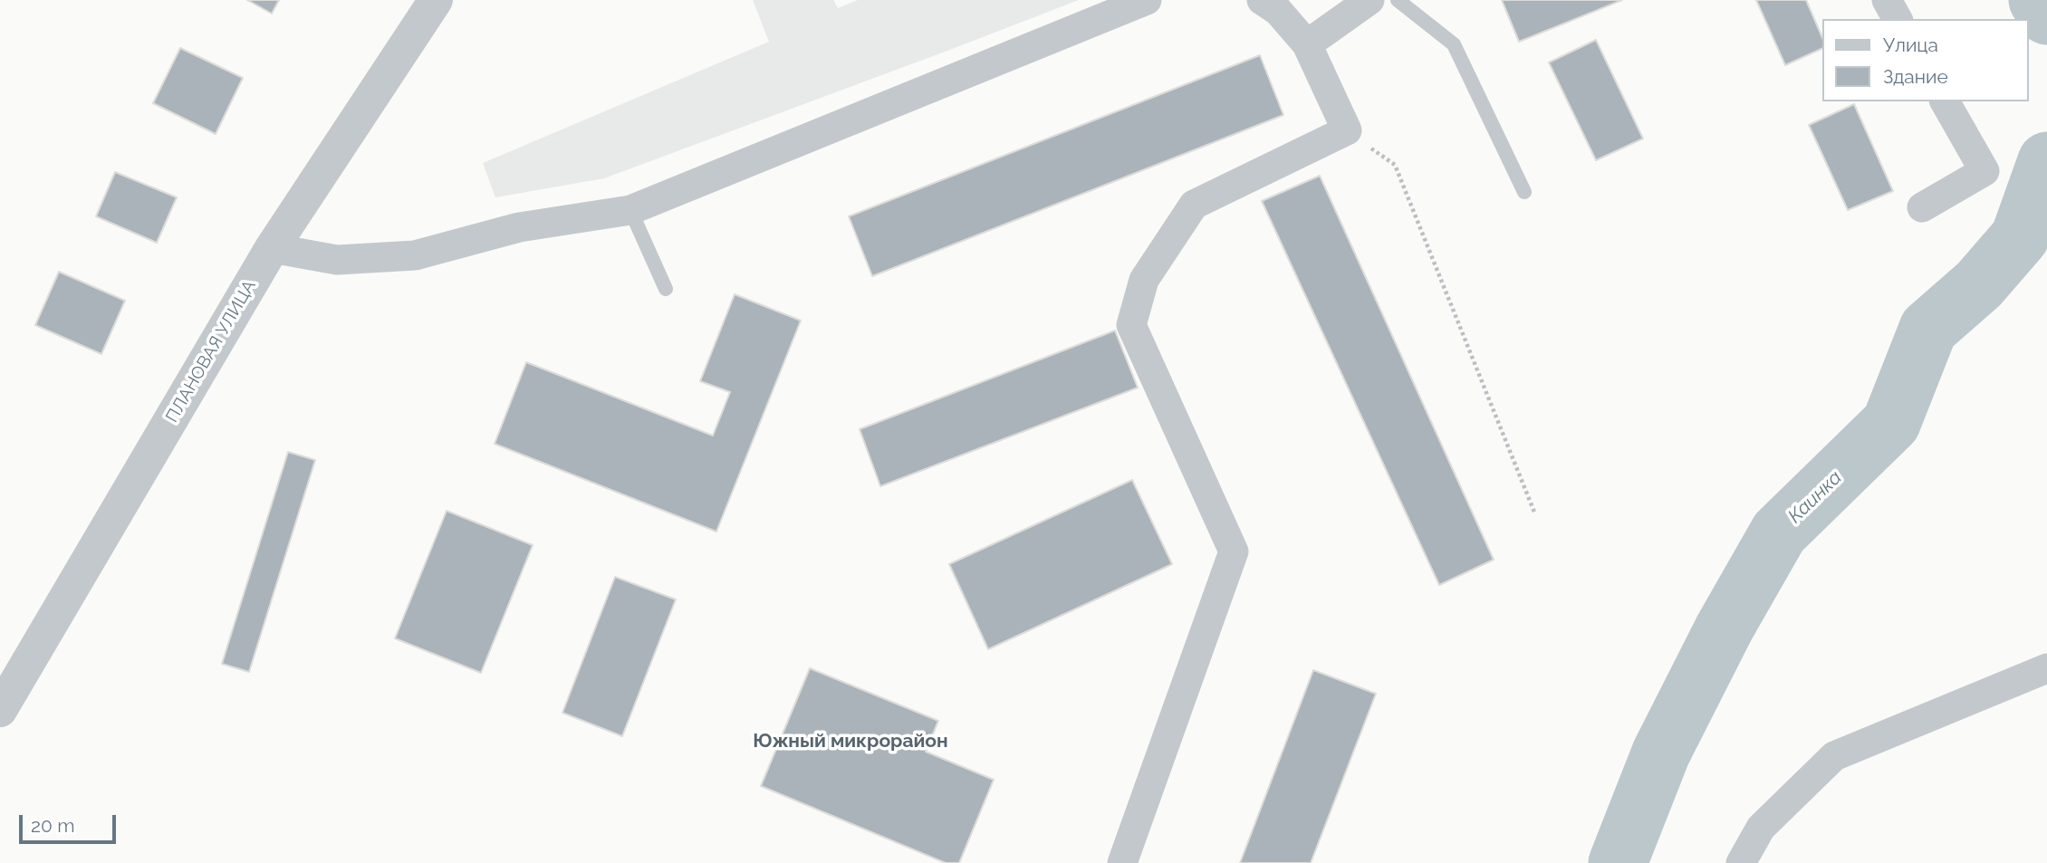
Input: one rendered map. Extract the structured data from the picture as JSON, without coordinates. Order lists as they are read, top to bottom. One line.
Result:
{"streets":{"street":["ПЛАНОВАЯ УЛИЦА"]},"districts":["Южный микрорайон"],"water":["Каинка"],"legend":["Улица","Здание"],"scale_bar":"20 m"}
